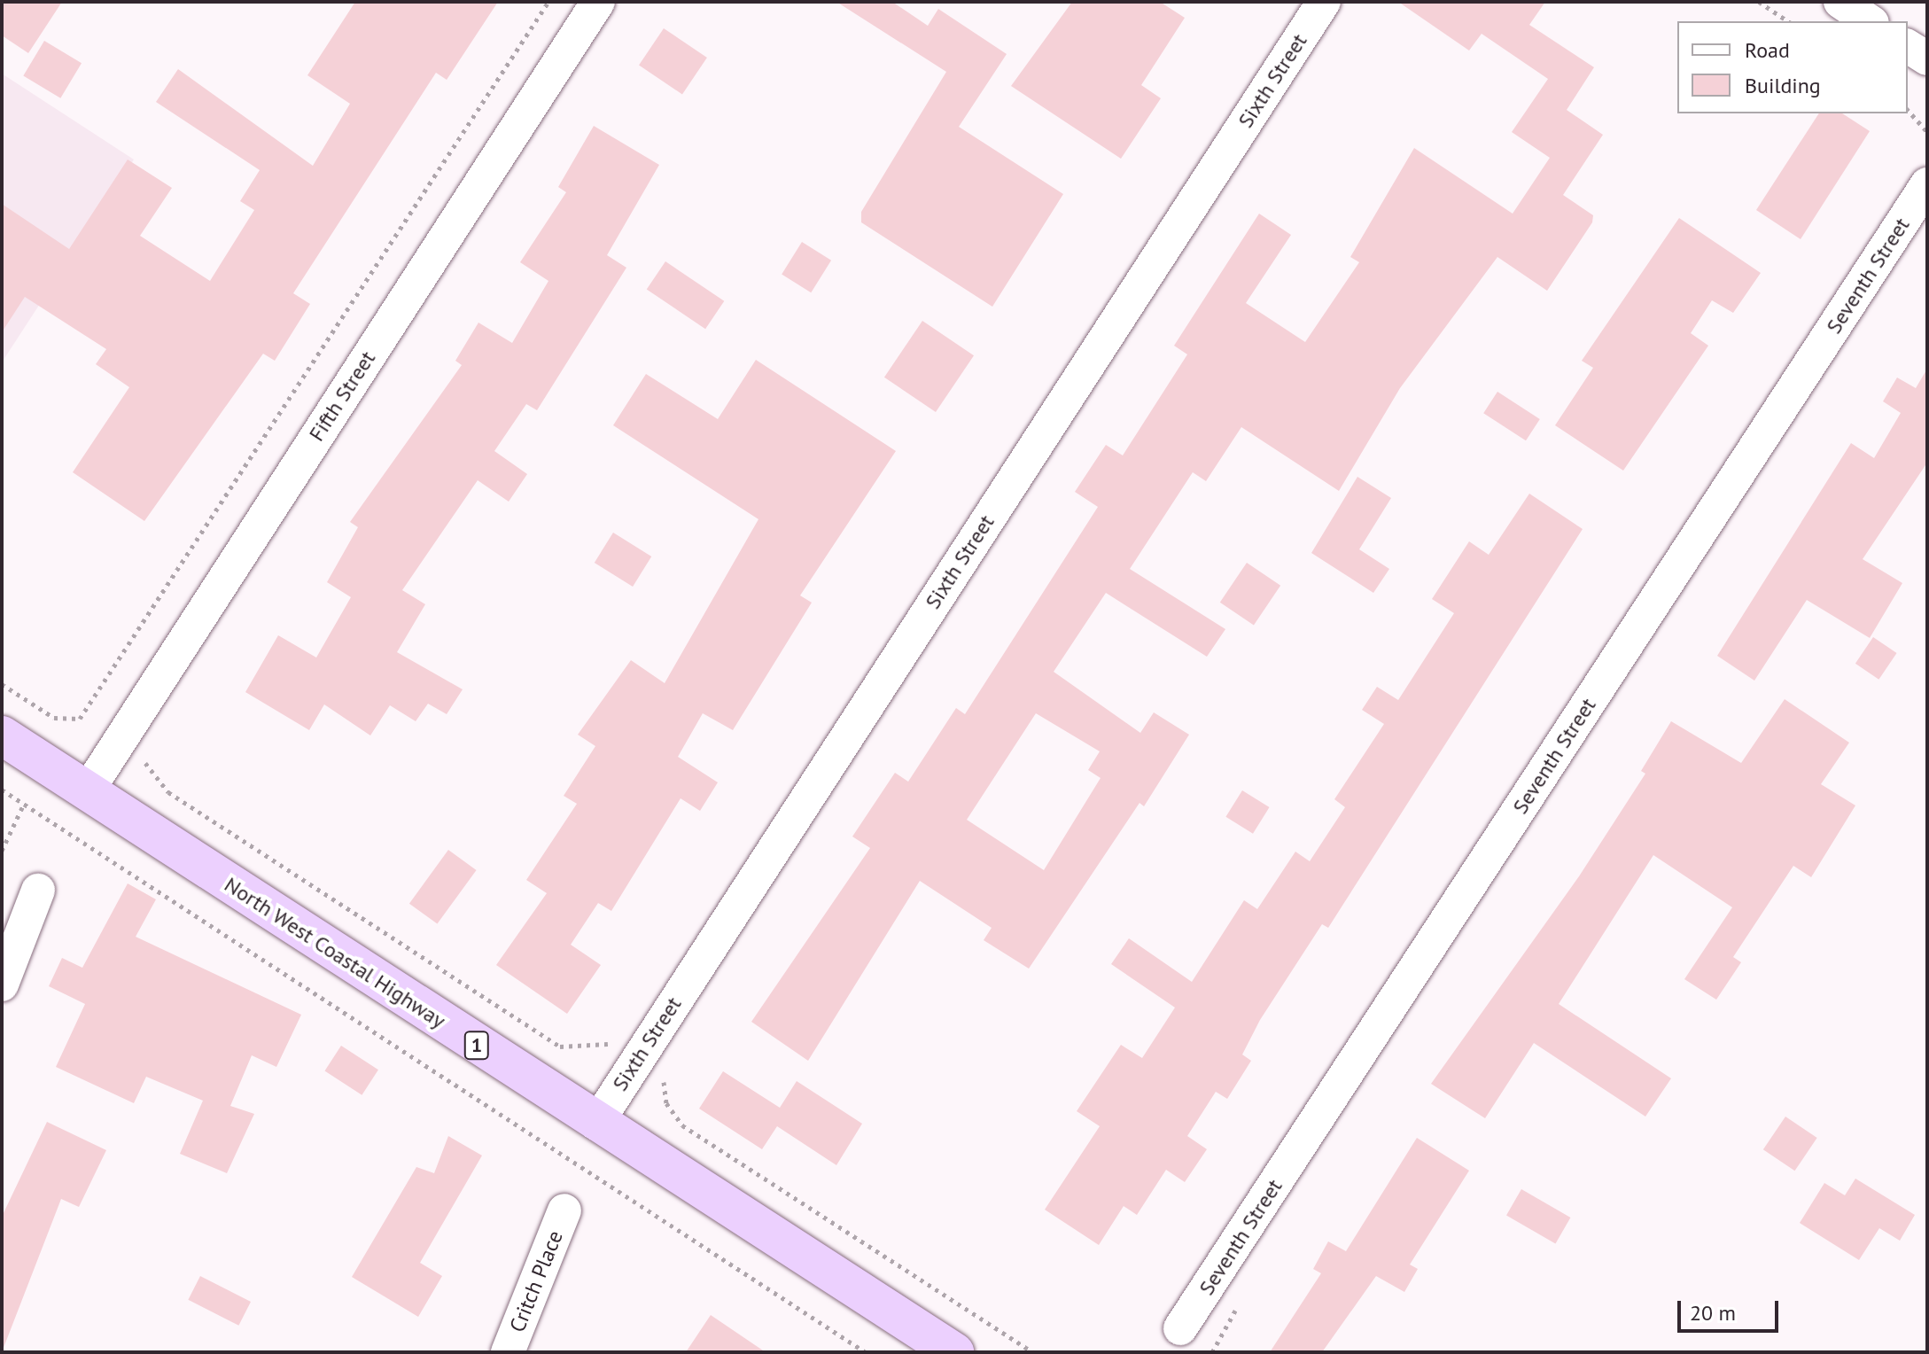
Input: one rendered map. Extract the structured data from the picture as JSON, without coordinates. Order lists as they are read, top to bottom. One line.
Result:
{"streets":{"highway":["North West Coastal Highway","1"],"street":["Sixth Street","Seventh Street","Fifth Street","Critch Place"]},"crossings":[["Sixth Street","North West Coastal Highway"],["Fifth Street","North West Coastal Highway"]],"legend":["Road","Building"],"scale_bar":"20 m"}
